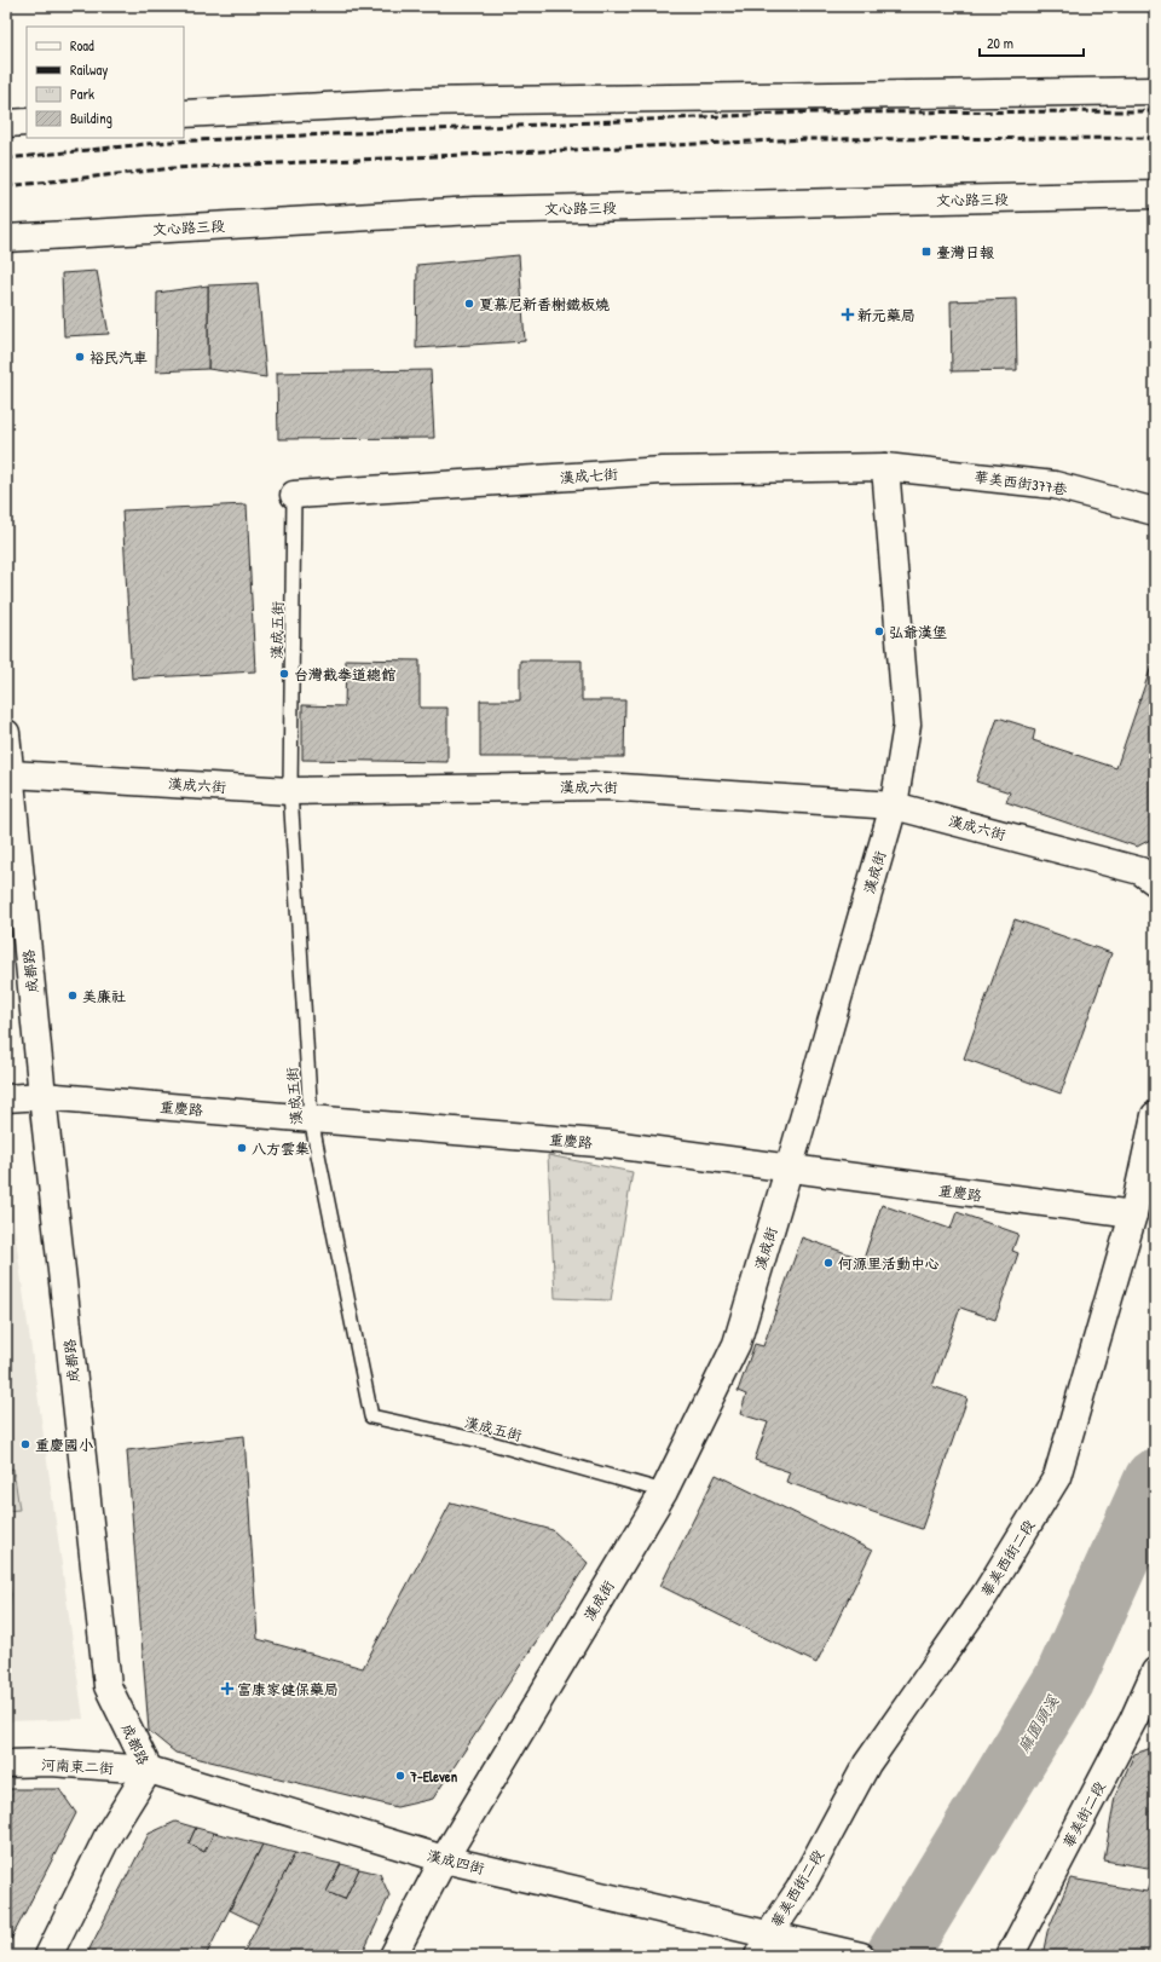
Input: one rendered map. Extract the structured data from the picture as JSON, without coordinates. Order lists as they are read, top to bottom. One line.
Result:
{"streets":{"street":["文心路三段","漢成七街","華美西街377巷","漢成六街","漢成街","成都路","重慶路","華美西街二段","河南東二街","華美街二段","漢成四街"],"lane":["漢成五街"]},"crossings":[["漢成七街","華美西街377巷"],["漢成七街","漢成五街"],["漢成七街","漢成街"],["華美西街377巷","漢成街"],["漢成五街","漢成六街"],["漢成五街","漢成街"],["漢成五街","重慶路"],["漢成六街","漢成街"],["漢成六街","成都路"],["漢成街","重慶路"],["漢成街","漢成四街"],["成都路","重慶路"],["成都路","河南東二街"],["成都路","漢成四街"],["重慶路","華美西街二段"],["華美西街二段","漢成四街"],["河南東二街","漢成四街"]],"water":["麻園頭溪"],"places":{"transit":["臺灣日報"],"other":["夏慕尼新香榭鐵板燒","裕民汽車","弘爺漢堡","台灣截拳道總館","美廉社","八方雲集","何源里活動中心","重慶國小","7-Eleven"],"health":["新元藥局","富康家健保藥局"]},"legend":["Road","Railway","Park","Building"],"scale_bar":"20 m"}
